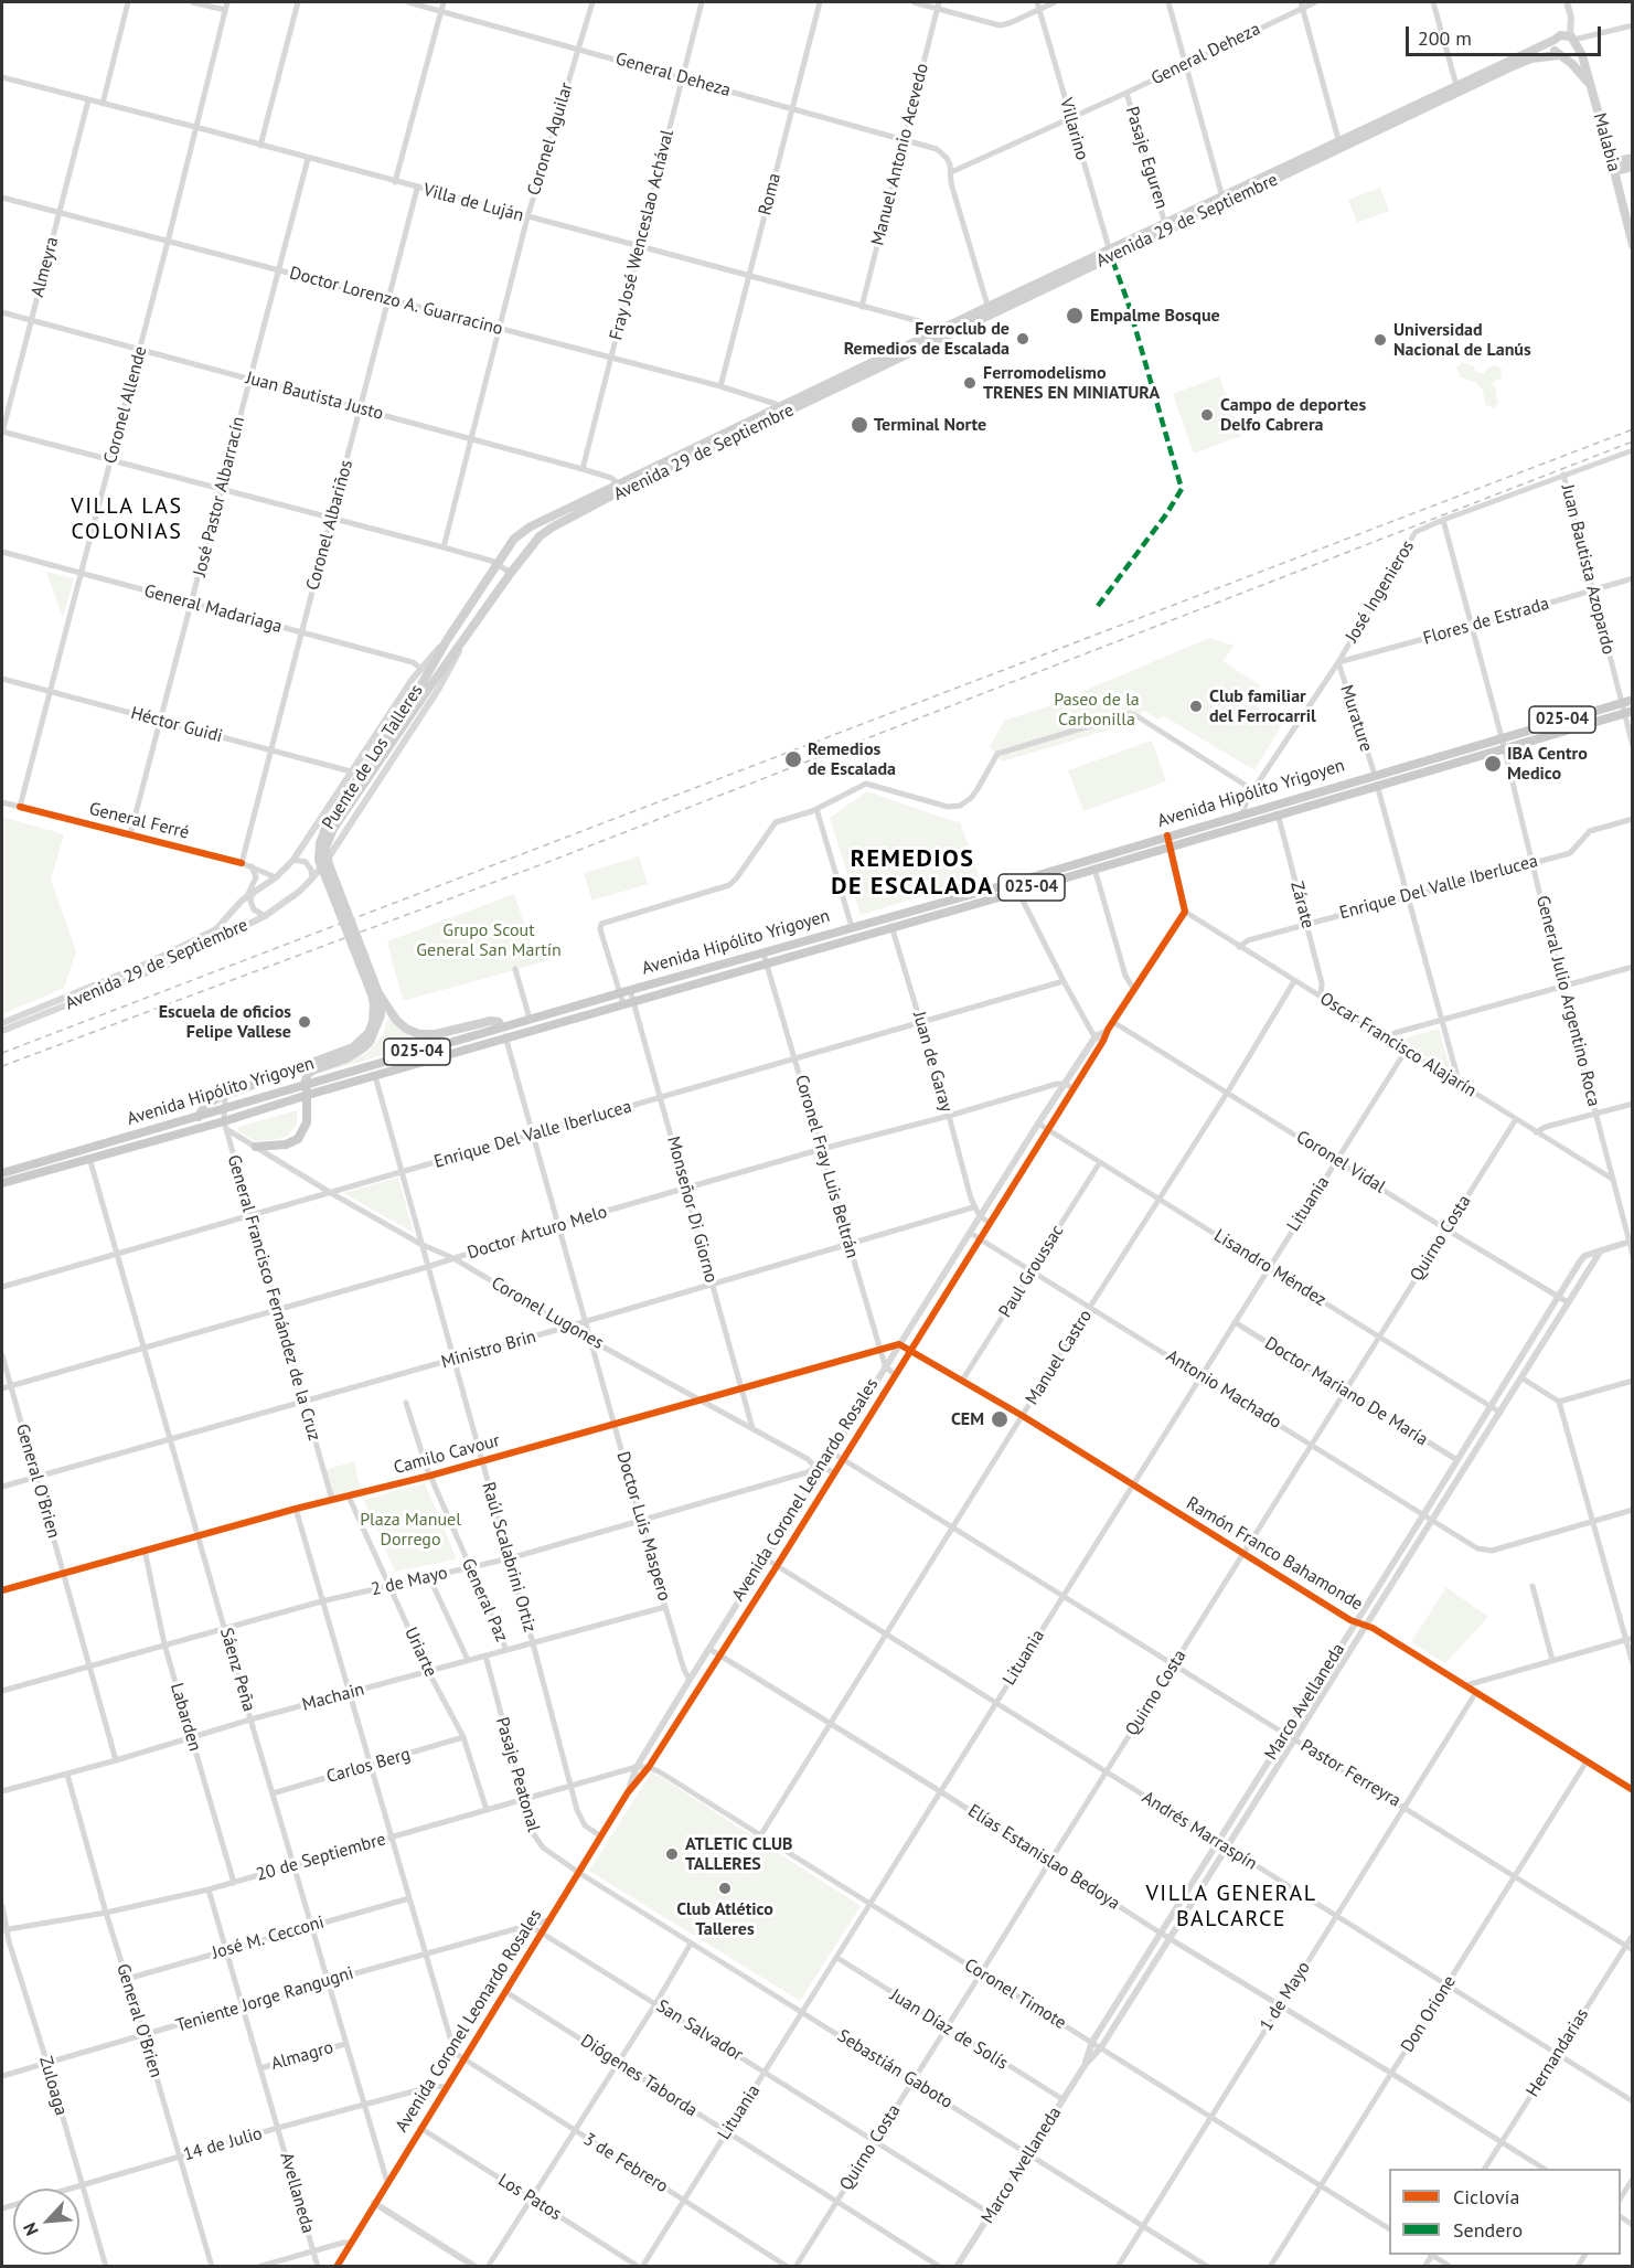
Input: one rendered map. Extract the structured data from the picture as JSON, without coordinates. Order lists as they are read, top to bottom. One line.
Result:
{"streets":{"main road":["Malabia","Avenida 29 de Septiembre","025-04","Puente de Los Talleres","Avenida Hipólito Yrigoyen"],"street":["General Deheza","Villarino","Coronel Aguilar","Manuel Antonio Acevedo","Pasaje Eguren","Roma","Villa de Luján","Fray José Wenceslao Achával","Almeyra","Doctor Lorenzo A. Guarracino","Juan Bautista Justo","Coronel Allende","José Pastor Albarracín","Coronel Albariños","Juan Bautista Azopardo","José Ingenieros","General Madariaga","Flores de Estrada","Murature","Héctor Guidi","Enrique Del Valle Iberlucea","Zárate","General Julio Argentino Roca","Oscar Francisco Alajarín","Juan de Garay","Coronel Vidal","Coronel Fray Luis Beltrán","Lituania","Monseñor Di Giorno","Doctor Arturo Melo","Quirno Costa","Lisandro Méndez","Paul Groussac","General Francisco Fernández de la Cruz","Coronel Lugones","Ministro Brin","Manuel Castro","Antonio Machado","Doctor Mariano De María","Camilo Cavour","General O'Brien","Avenida Coronel Leonardo Rosales","Doctor Luis Maspero","Ramón Franco Bahamonde","Raúl Scalabrini Ortiz","2 de Mayo","General Paz","Uriarte","Sáenz Peña","Machain","Marco Avellaneda","Labarden","Carlos Berg","Pastor Ferreyra","Pasaje Peatonal","Andrés Marraspín","20 de Septiembre","Elías Estanislao Bedoya","José M. Cecconi","Coronel Timote","1 de Mayo","Teniente Jorge Rangugni","Don Orione","Juan Díaz de Solís","San Salvador","Hernandarias","Almagro","Sebastián Gaboto","Diógenes Taborda","Zuloaga","14 de Julio","3 de Febrero","Avellaneda","Los Patos"],"cycle path":["General Ferré"]},"crossings":[["General Deheza","Villarino"],["General Deheza","Coronel Aguilar"],["General Deheza","Manuel Antonio Acevedo"],["General Deheza","Pasaje Eguren"],["General Deheza","Roma"],["General Deheza","Fray José Wenceslao Achával"],["Villarino","Avenida 29 de Septiembre"],["Coronel Aguilar","Villa de Luján"],["Coronel Aguilar","Doctor Lorenzo A. Guarracino"],["Coronel Aguilar","Juan Bautista Justo"],["Malabia","Avenida 29 de Septiembre"],["Manuel Antonio Acevedo","Villa de Luján"],["Pasaje Eguren","Avenida 29 de Septiembre"],["Roma","Villa de Luján"],["Roma","Doctor Lorenzo A. Guarracino"],["Villa de Luján","Avenida 29 de Septiembre"],["Villa de Luján","Fray José Wenceslao Achával"],["Villa de Luján","Almeyra"],["Villa de Luján","Coronel Allende"],["Villa de Luján","José Pastor Albarracín"],["Villa de Luján","Coronel Albariños"],["Avenida 29 de Septiembre","Doctor Lorenzo A. Guarracino"],["Avenida 29 de Septiembre","Juan Bautista Justo"],["Avenida 29 de Septiembre","General Madariaga"],["Avenida 29 de Septiembre","Héctor Guidi"],["Avenida 29 de Septiembre","Puente de Los Talleres"],["Fray José Wenceslao Achával","Doctor Lorenzo A. Guarracino"],["Fray José Wenceslao Achával","Juan Bautista Justo"],["Almeyra","Doctor Lorenzo A. Guarracino"],["Almeyra","Juan Bautista Justo"],["Doctor Lorenzo A. Guarracino","Coronel Allende"],["Doctor Lorenzo A. Guarracino","José Pastor Albarracín"],["Doctor Lorenzo A. Guarracino","Coronel Albariños"],["Juan Bautista Justo","Coronel Allende"],["Juan Bautista Justo","José Pastor Albarracín"],["Juan Bautista Justo","Coronel Albariños"],["Coronel Allende","General Madariaga"],["Coronel Allende","Héctor Guidi"],["José Pastor Albarracín","General Madariaga"],["José Pastor Albarracín","Héctor Guidi"],["Coronel Albariños","General Madariaga"],["Coronel Albariños","Héctor Guidi"],["Juan Bautista Azopardo","José Ingenieros"],["Juan Bautista Azopardo","Flores de Estrada"],["Juan Bautista Azopardo","Avenida Hipólito Yrigoyen"],["José Ingenieros","Flores de Estrada"],["José Ingenieros","Murature"],["José Ingenieros","Avenida Hipólito Yrigoyen"],["José Ingenieros","General Julio Argentino Roca"],["Flores de Estrada","Murature"],["Flores de Estrada","General Julio Argentino Roca"],["Murature","Avenida Hipólito Yrigoyen"],["Puente de Los Talleres","Avenida Hipólito Yrigoyen"],["Puente de Los Talleres","General Francisco Fernández de la Cruz"],["Puente de Los Talleres","Doctor Luis Maspero"],["Avenida Hipólito Yrigoyen","Zárate"],["Avenida Hipólito Yrigoyen","General Julio Argentino Roca"],["Avenida Hipólito Yrigoyen","Juan de Garay"],["Avenida Hipólito Yrigoyen","Coronel Fray Luis Beltrán"],["Avenida Hipólito Yrigoyen","Monseñor Di Giorno"],["Avenida Hipólito Yrigoyen","General Francisco Fernández de la Cruz"],["Avenida Hipólito Yrigoyen","Coronel Lugones"],["Avenida Hipólito Yrigoyen","Doctor Luis Maspero"],["Avenida Hipólito Yrigoyen","Raúl Scalabrini Ortiz"],["Avenida Hipólito Yrigoyen","Sáenz Peña"],["Enrique Del Valle Iberlucea","Zárate"],["Enrique Del Valle Iberlucea","General Julio Argentino Roca"],["Enrique Del Valle Iberlucea","Oscar Francisco Alajarín"],["Enrique Del Valle Iberlucea","Juan de Garay"],["Enrique Del Valle Iberlucea","Coronel Fray Luis Beltrán"],["Enrique Del Valle Iberlucea","Monseñor Di Giorno"],["Enrique Del Valle Iberlucea","General Francisco Fernández de la Cruz"],["Enrique Del Valle Iberlucea","Coronel Lugones"],["Enrique Del Valle Iberlucea","Doctor Luis Maspero"],["Enrique Del Valle Iberlucea","Raúl Scalabrini Ortiz"],["Enrique Del Valle Iberlucea","Sáenz Peña"],["Zárate","Oscar Francisco Alajarín"],["General Julio Argentino Roca","Oscar Francisco Alajarín"],["General Julio Argentino Roca","Marco Avellaneda"],["Oscar Francisco Alajarín","Lituania"],["Oscar Francisco Alajarín","Quirno Costa"],["Oscar Francisco Alajarín","Manuel Castro"],["Oscar Francisco Alajarín","Avenida Coronel Leonardo Rosales"],["Juan de Garay","Doctor Arturo Melo"],["Juan de Garay","Ministro Brin"],["Coronel Vidal","Lituania"],["Coronel Vidal","Quirno Costa"],["Coronel Vidal","Manuel Castro"],["Coronel Vidal","Avenida Coronel Leonardo Rosales"],["Coronel Vidal","Marco Avellaneda"],["Coronel Fray Luis Beltrán","Doctor Arturo Melo"],["Coronel Fray Luis Beltrán","Ministro Brin"],["Coronel Fray Luis Beltrán","Camilo Cavour"],["Coronel Fray Luis Beltrán","Avenida Coronel Leonardo Rosales"],["Lituania","Lisandro Méndez"],["Lituania","Antonio Machado"],["Lituania","Doctor Mariano De María"],["Lituania","Ramón Franco Bahamonde"],["Lituania","Pastor Ferreyra"],["Lituania","Andrés Marraspín"],["Lituania","Elías Estanislao Bedoya"],["Lituania","Coronel Timote"],["Lituania","Juan Díaz de Solís"],["Lituania","San Salvador"],["Lituania","Sebastián Gaboto"],["Lituania","Diógenes Taborda"],["Lituania","3 de Febrero"],["Lituania","Los Patos"],["Monseñor Di Giorno","Doctor Arturo Melo"],["Monseñor Di Giorno","Coronel Lugones"],["Monseñor Di Giorno","Ministro Brin"],["Monseñor Di Giorno","Camilo Cavour"],["Doctor Arturo Melo","General Francisco Fernández de la Cruz"],["Doctor Arturo Melo","Coronel Lugones"],["Doctor Arturo Melo","General O'Brien"],["Doctor Arturo Melo","Avenida Coronel Leonardo Rosales"],["Doctor Arturo Melo","Doctor Luis Maspero"],["Doctor Arturo Melo","Raúl Scalabrini Ortiz"],["Doctor Arturo Melo","Sáenz Peña"],["Quirno Costa","Lisandro Méndez"],["Quirno Costa","Antonio Machado"],["Quirno Costa","Doctor Mariano De María"],["Quirno Costa","Ramón Franco Bahamonde"],["Quirno Costa","Pastor Ferreyra"],["Quirno Costa","Andrés Marraspín"],["Quirno Costa","Elías Estanislao Bedoya"],["Quirno Costa","Coronel Timote"],["Quirno Costa","Juan Díaz de Solís"],["Quirno Costa","San Salvador"],["Quirno Costa","Sebastián Gaboto"],["Quirno Costa","Diógenes Taborda"],["Lisandro Méndez","Paul Groussac"],["Lisandro Méndez","Manuel Castro"],["Lisandro Méndez","Avenida Coronel Leonardo Rosales"],["Lisandro Méndez","Marco Avellaneda"],["Paul Groussac","Antonio Machado"],["Paul Groussac","Ramón Franco Bahamonde"],["General Francisco Fernández de la Cruz","Coronel Lugones"],["General Francisco Fernández de la Cruz","Ministro Brin"],["General Francisco Fernández de la Cruz","Camilo Cavour"],["Coronel Lugones","Ministro Brin"],["Coronel Lugones","Camilo Cavour"],["Coronel Lugones","Avenida Coronel Leonardo Rosales"],["Coronel Lugones","Doctor Luis Maspero"],["Coronel Lugones","Raúl Scalabrini Ortiz"],["Coronel Lugones","2 de Mayo"],["Ministro Brin","General O'Brien"],["Ministro Brin","Doctor Luis Maspero"],["Ministro Brin","Raúl Scalabrini Ortiz"],["Ministro Brin","Sáenz Peña"],["Manuel Castro","Antonio Machado"],["Manuel Castro","Ramón Franco Bahamonde"],["Manuel Castro","Pastor Ferreyra"],["Manuel Castro","Andrés Marraspín"],["Manuel Castro","Elías Estanislao Bedoya"],["Manuel Castro","Coronel Timote"],["Antonio Machado","Avenida Coronel Leonardo Rosales"],["Antonio Machado","Marco Avellaneda"],["Doctor Mariano De María","Marco Avellaneda"],["Camilo Cavour","General O'Brien"],["Camilo Cavour","Avenida Coronel Leonardo Rosales"],["Camilo Cavour","Doctor Luis Maspero"],["Camilo Cavour","Ramón Franco Bahamonde"],["Camilo Cavour","Raúl Scalabrini Ortiz"],["Camilo Cavour","General Paz"],["Camilo Cavour","Uriarte"],["Camilo Cavour","Sáenz Peña"],["Camilo Cavour","Labarden"],["General O'Brien","2 de Mayo"],["General O'Brien","Machain"],["General O'Brien","20 de Septiembre"],["General O'Brien","José M. Cecconi"],["General O'Brien","Teniente Jorge Rangugni"],["General O'Brien","14 de Julio"],["Avenida Coronel Leonardo Rosales","Doctor Luis Maspero"],["Avenida Coronel Leonardo Rosales","Ramón Franco Bahamonde"],["Avenida Coronel Leonardo Rosales","Raúl Scalabrini Ortiz"],["Avenida Coronel Leonardo Rosales","2 de Mayo"],["Avenida Coronel Leonardo Rosales","Sáenz Peña"],["Avenida Coronel Leonardo Rosales","Pastor Ferreyra"],["Avenida Coronel Leonardo Rosales","Pasaje Peatonal"],["Avenida Coronel Leonardo Rosales","Andrés Marraspín"],["Avenida Coronel Leonardo Rosales","20 de Septiembre"],["Avenida Coronel Leonardo Rosales","Elías Estanislao Bedoya"],["Avenida Coronel Leonardo Rosales","Coronel Timote"],["Avenida Coronel Leonardo Rosales","Teniente Jorge Rangugni"],["Avenida Coronel Leonardo Rosales","San Salvador"],["Avenida Coronel Leonardo Rosales","Sebastián Gaboto"],["Avenida Coronel Leonardo Rosales","Diógenes Taborda"],["Avenida Coronel Leonardo Rosales","14 de Julio"],["Avenida Coronel Leonardo Rosales","3 de Febrero"],["Avenida Coronel Leonardo Rosales","Los Patos"],["Doctor Luis Maspero","2 de Mayo"],["Doctor Luis Maspero","Machain"],["Ramón Franco Bahamonde","Marco Avellaneda"],["Ramón Franco Bahamonde","1 de Mayo"],["Ramón Franco Bahamonde","Don Orione"],["Raúl Scalabrini Ortiz","2 de Mayo"],["Raúl Scalabrini Ortiz","Machain"],["Raúl Scalabrini Ortiz","20 de Septiembre"],["2 de Mayo","General Paz"],["2 de Mayo","Uriarte"],["2 de Mayo","Sáenz Peña"],["2 de Mayo","Labarden"],["General Paz","Machain"],["Uriarte","Machain"],["Uriarte","Carlos Berg"],["Uriarte","20 de Septiembre"],["Sáenz Peña","Machain"],["Sáenz Peña","Carlos Berg"],["Sáenz Peña","20 de Septiembre"],["Sáenz Peña","José M. Cecconi"],["Sáenz Peña","Teniente Jorge Rangugni"],["Sáenz Peña","Almagro"],["Sáenz Peña","14 de Julio"],["Machain","Labarden"],["Machain","Pasaje Peatonal"],["Marco Avellaneda","Pastor Ferreyra"],["Marco Avellaneda","Andrés Marraspín"],["Marco Avellaneda","Elías Estanislao Bedoya"],["Marco Avellaneda","Coronel Timote"],["Marco Avellaneda","Juan Díaz de Solís"],["Marco Avellaneda","San Salvador"],["Marco Avellaneda","Sebastián Gaboto"],["Labarden","20 de Septiembre"],["Pastor Ferreyra","1 de Mayo"],["Pastor Ferreyra","Don Orione"],["Pastor Ferreyra","Hernandarias"],["Pasaje Peatonal","20 de Septiembre"],["Pasaje Peatonal","Sebastián Gaboto"],["Andrés Marraspín","1 de Mayo"],["Andrés Marraspín","Don Orione"],["Andrés Marraspín","Hernandarias"],["20 de Septiembre","Coronel Timote"],["20 de Septiembre","Zuloaga"],["20 de Septiembre","Avellaneda"],["Elías Estanislao Bedoya","1 de Mayo"],["Elías Estanislao Bedoya","Don Orione"],["Elías Estanislao Bedoya","Hernandarias"],["José M. Cecconi","Avellaneda"],["Coronel Timote","1 de Mayo"],["Coronel Timote","Don Orione"],["1 de Mayo","Sebastián Gaboto"],["Teniente Jorge Rangugni","Zuloaga"],["Teniente Jorge Rangugni","Avellaneda"],["Almagro","Avellaneda"],["Zuloaga","14 de Julio"],["14 de Julio","Avellaneda"]],"districts":["VILLA LAS COLONIAS","REMEDIOS DE ESCALADA","VILLA GENERAL BALCARCE"],"parks":["Paseo de la Carbonilla","Grupo Scout General San Martín","Plaza Manuel Dorrego"],"places":["Empalme Bosque","Ferroclub de Remedios de Escalada","Universidad Nacional de Lanús","Ferromodelismo TRENES EN MINIATURA","Campo de deportes Delfo Cabrera","Terminal Norte","Club familiar del Ferrocarril","Remedios de Escalada","IBA Centro Medico","Escuela de oficios Felipe Vallese","CEM","ATLETIC CLUB TALLERES","Club Atlético Talleres"],"legend":["Ciclovía","Sendero"],"scale_bar":"200 m","north":"bottom left"}
